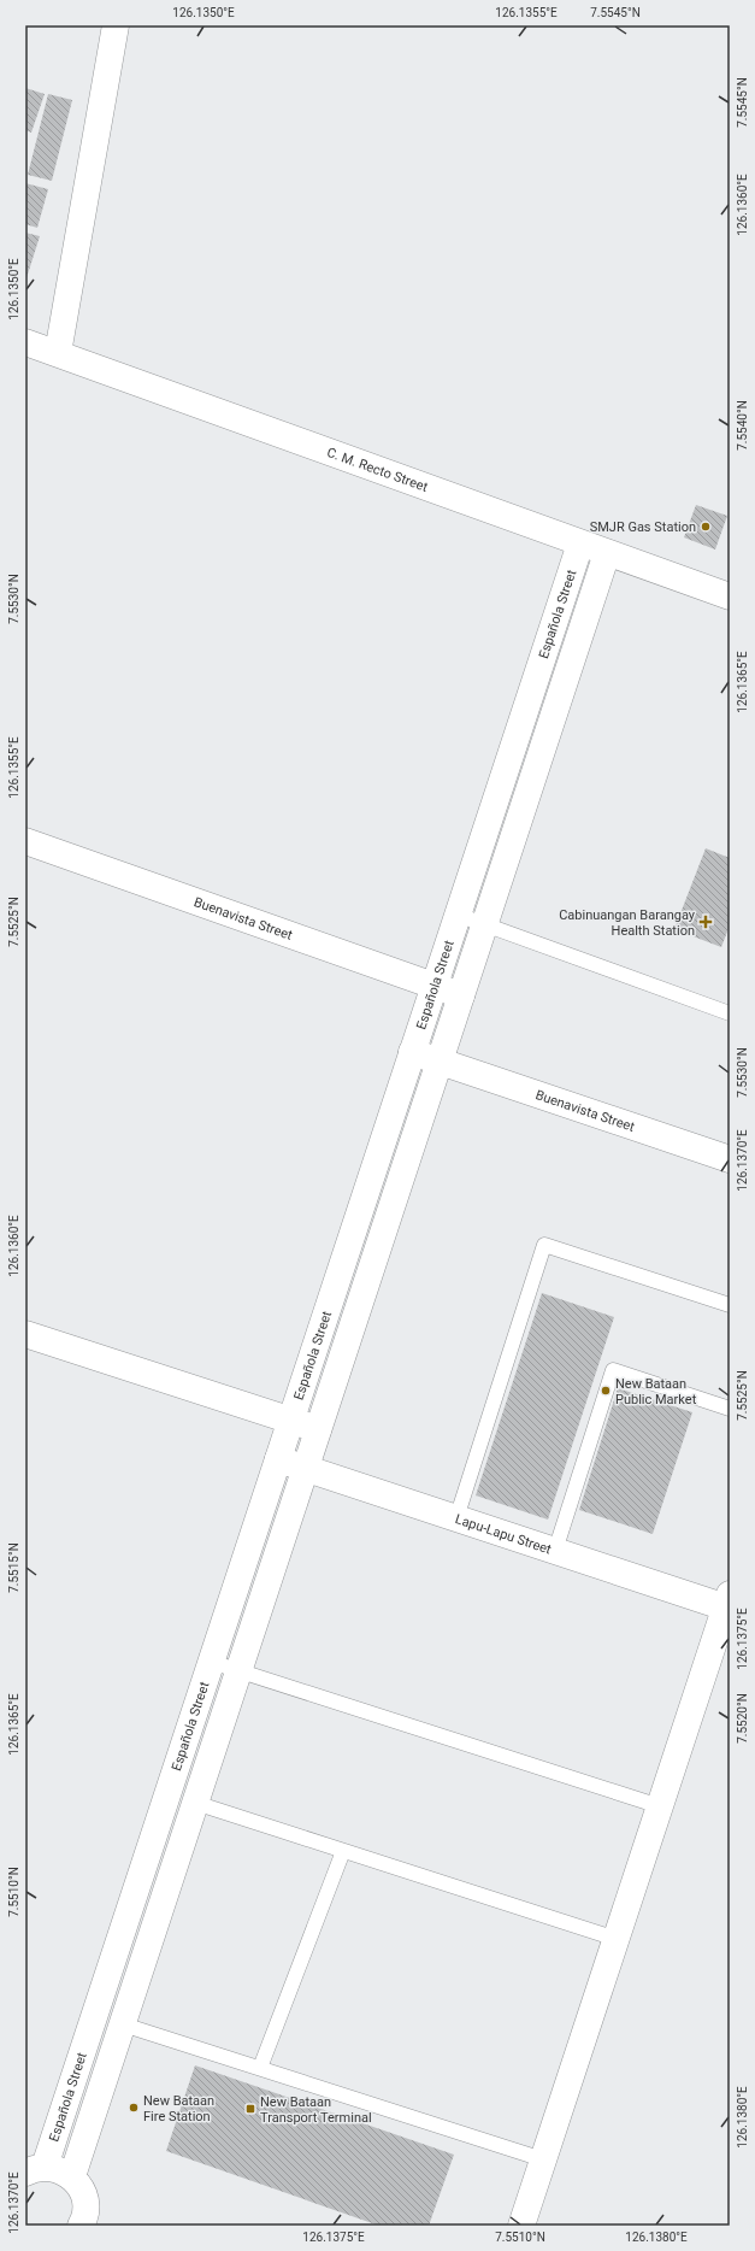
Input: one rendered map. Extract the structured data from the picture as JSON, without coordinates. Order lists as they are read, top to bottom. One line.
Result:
{"streets":{"street":["C. M. Recto Street","Española Street","Buenavista Street","Lapu-Lapu Street"]},"crossings":[["C. M. Recto Street","Española Street"],["Española Street","Buenavista Street"],["Española Street","Lapu-Lapu Street"]],"places":{"other":["SMJR Gas Station","New Bataan Public Market","New Bataan Fire Station"],"health":["Cabinuangan Barangay Health Station"],"transit":["New Bataan Transport Terminal"]},"coordinates":["126.1350°E","126.1355°E","7.5545°N","126.1360°E","7.5540°N","7.5530°N","126.1365°E","7.5525°N","126.1370°E","7.5515°N","126.1375°E","7.5520°N","7.5510°N","126.1380°E"]}
